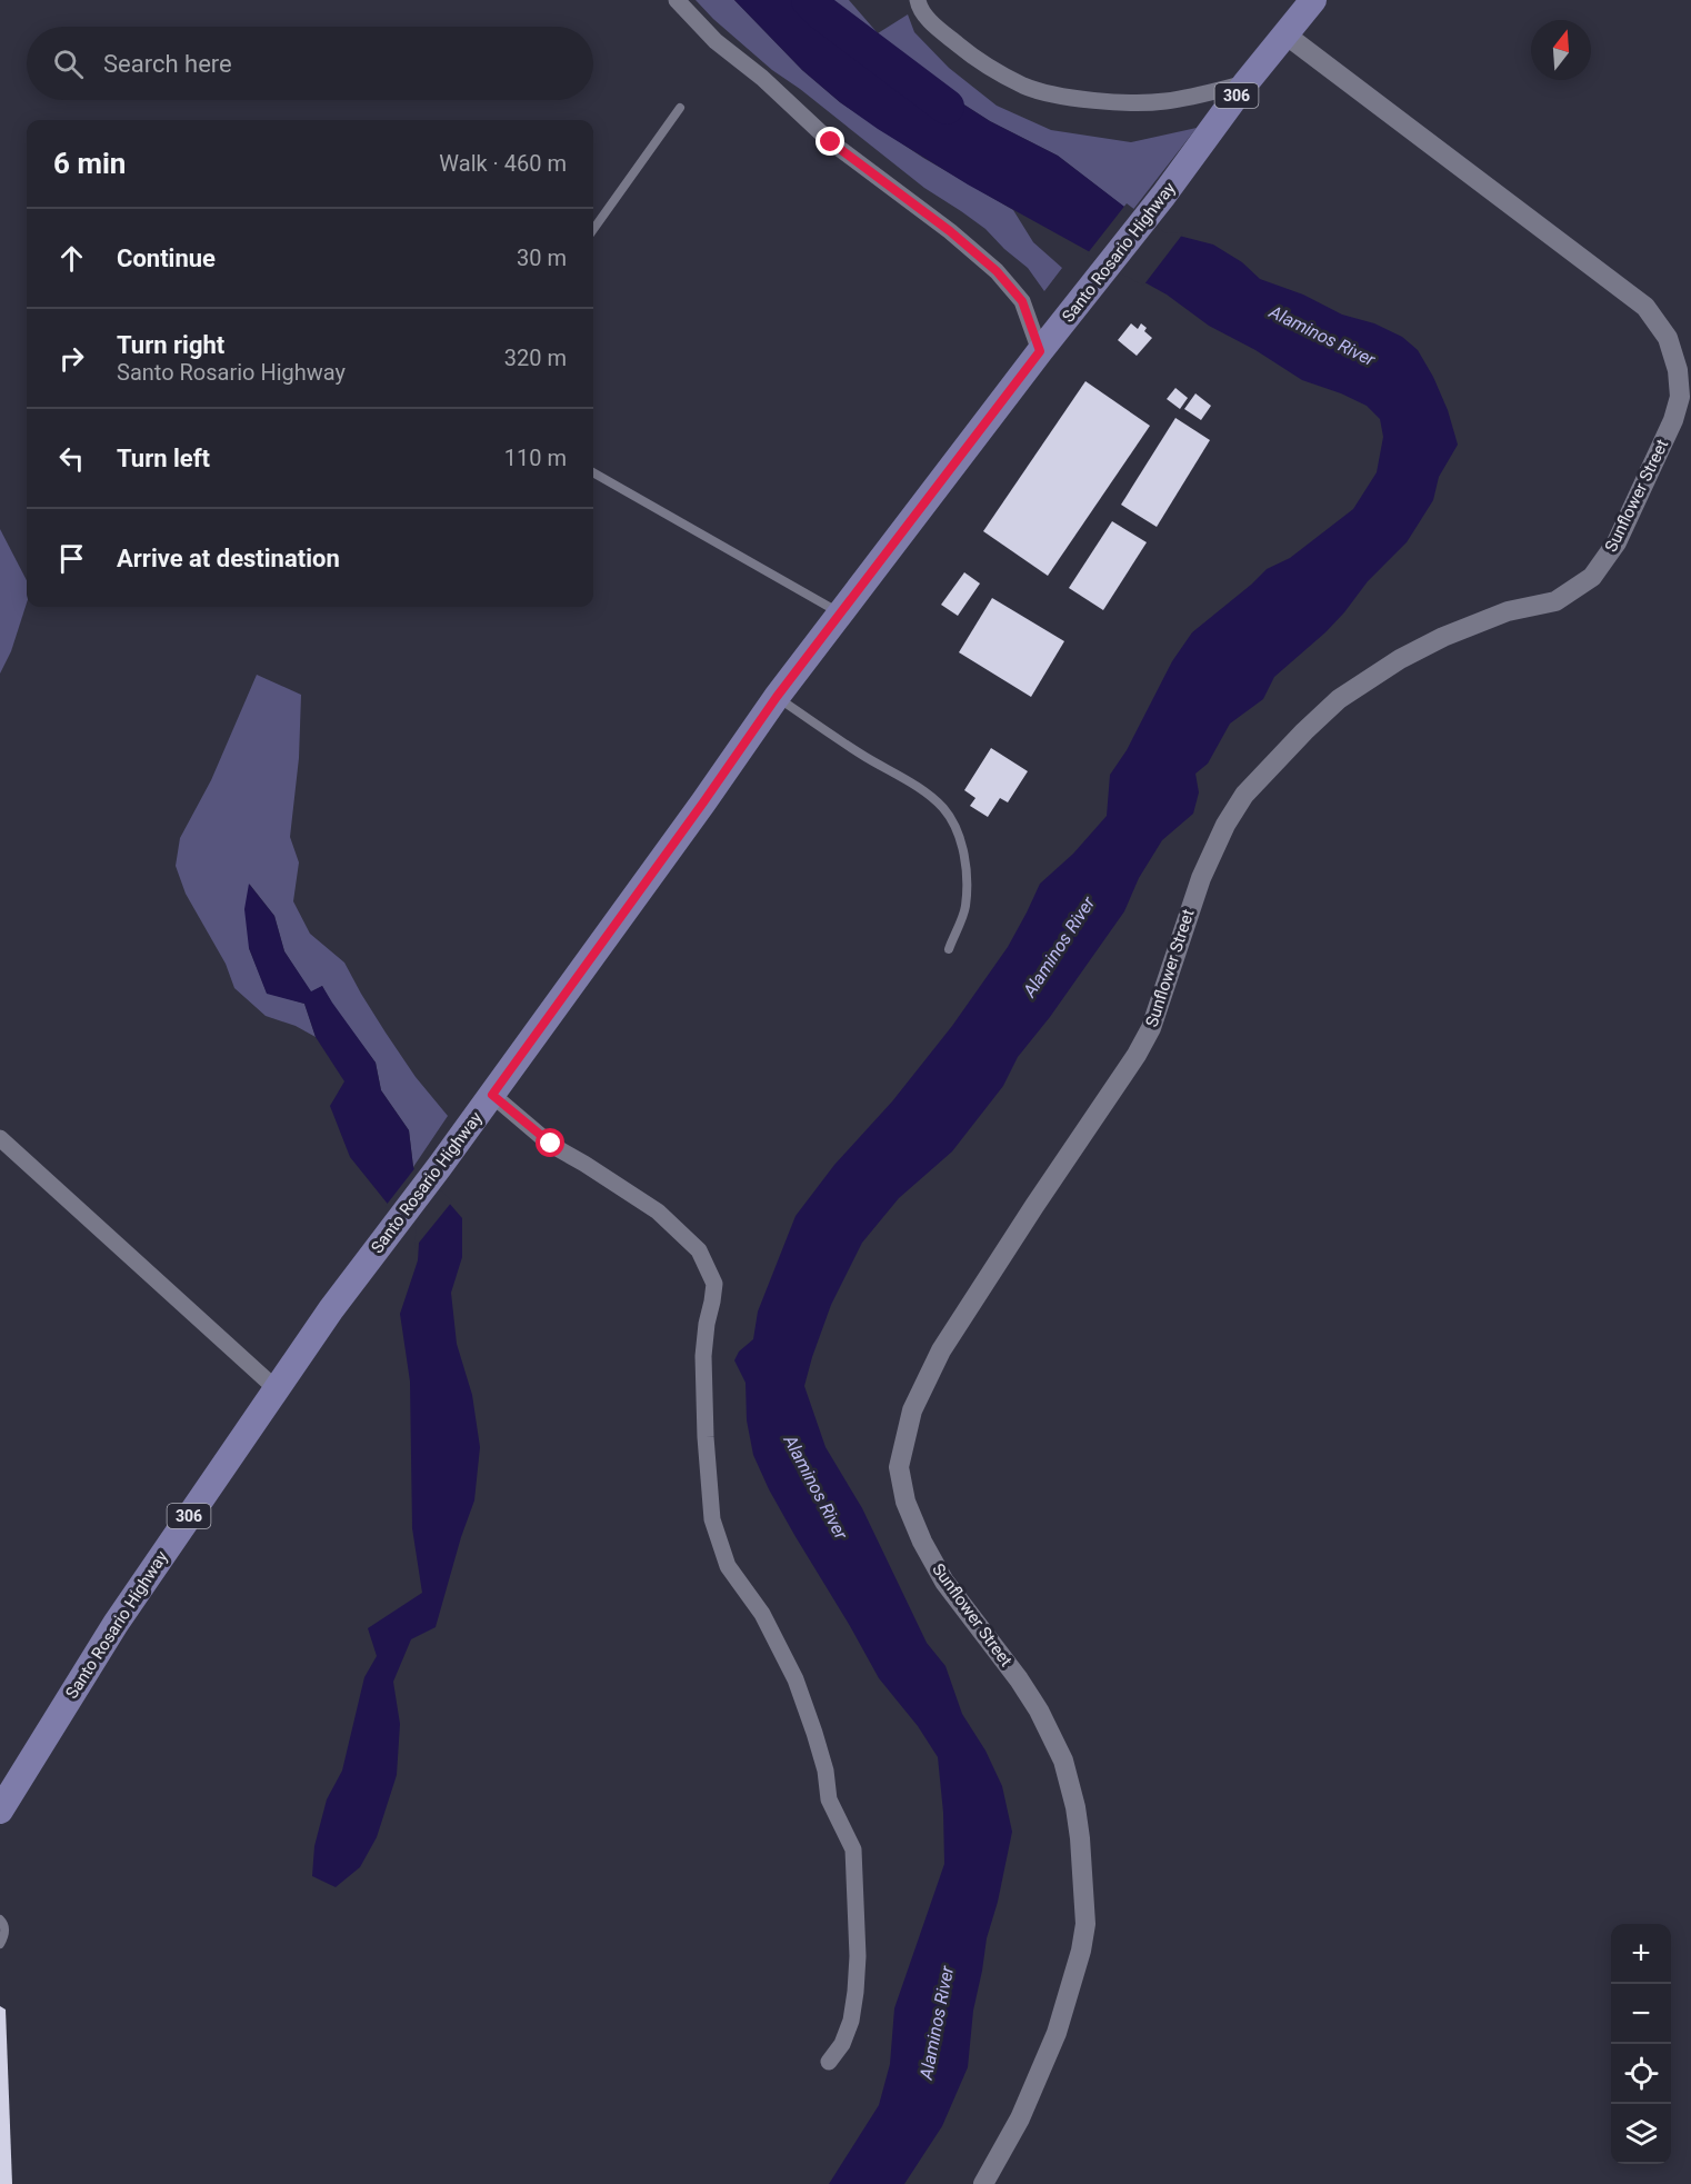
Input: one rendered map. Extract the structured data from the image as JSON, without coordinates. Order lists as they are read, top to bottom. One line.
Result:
{"streets":{"main road":["306","Santo Rosario Highway"],"street":["Sunflower Street"]},"crossings":[["Santo Rosario Highway","Sunflower Street"]],"water":["Alaminos River"],"north":"top","page":{"search":"Search here","heading":["6 min","Walk · 460 m"],"list":[["Continue","30 m"],["Turn right","Santo Rosario Highway","320 m"],["Turn left","110 m"],"Arrive at destination"],"map_buttons":["+","−"]}}
